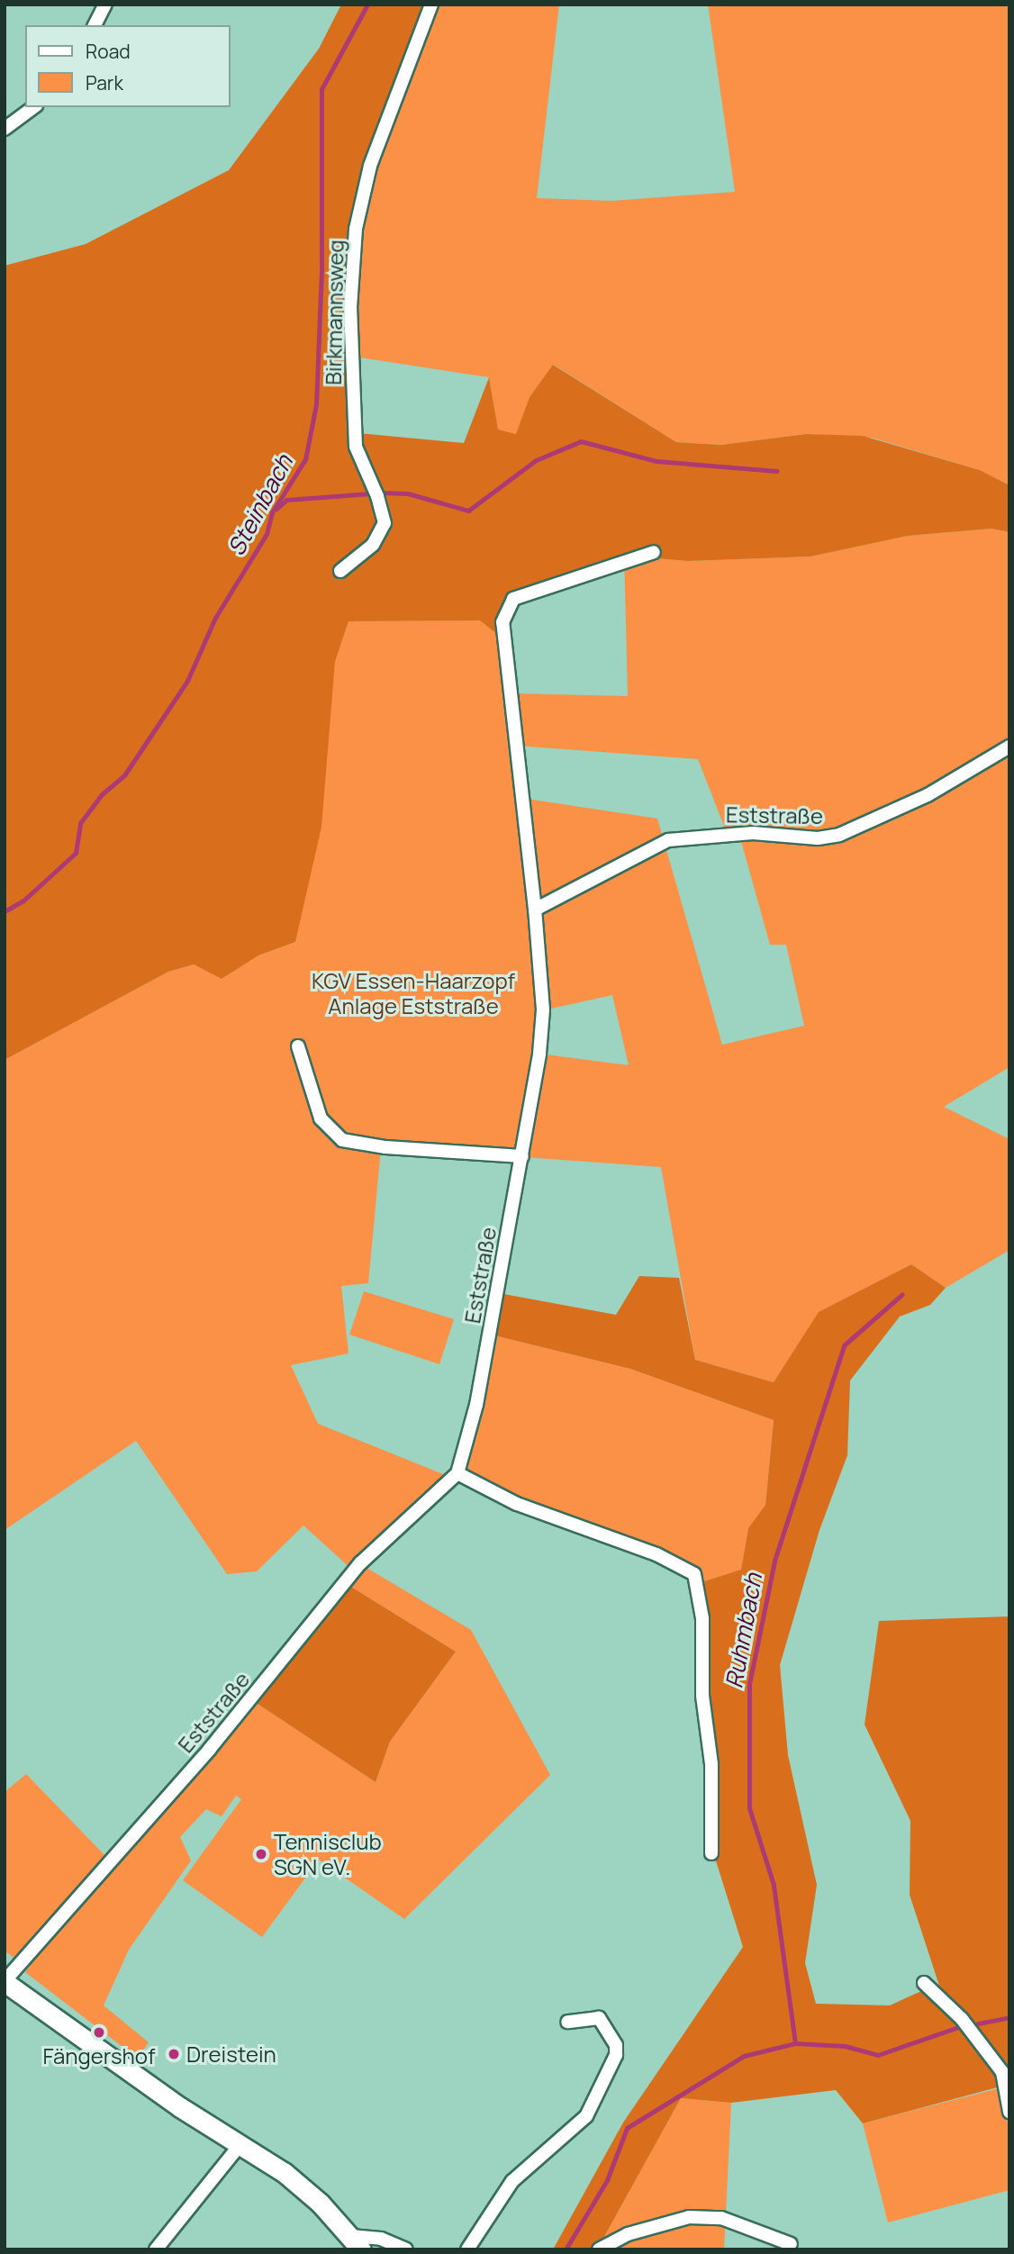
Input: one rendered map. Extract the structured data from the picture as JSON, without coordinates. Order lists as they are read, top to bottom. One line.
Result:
{"streets":{"street":["Birkmannsweg","Eststraße"]},"water":["Steinbach","Ruhmbach"],"parks":["KGV Essen-Haarzopf Anlage Eststraße"],"places":["Tennisclub SGN eV.","Fängershof","Dreistein"],"legend":["Road","Park"]}
